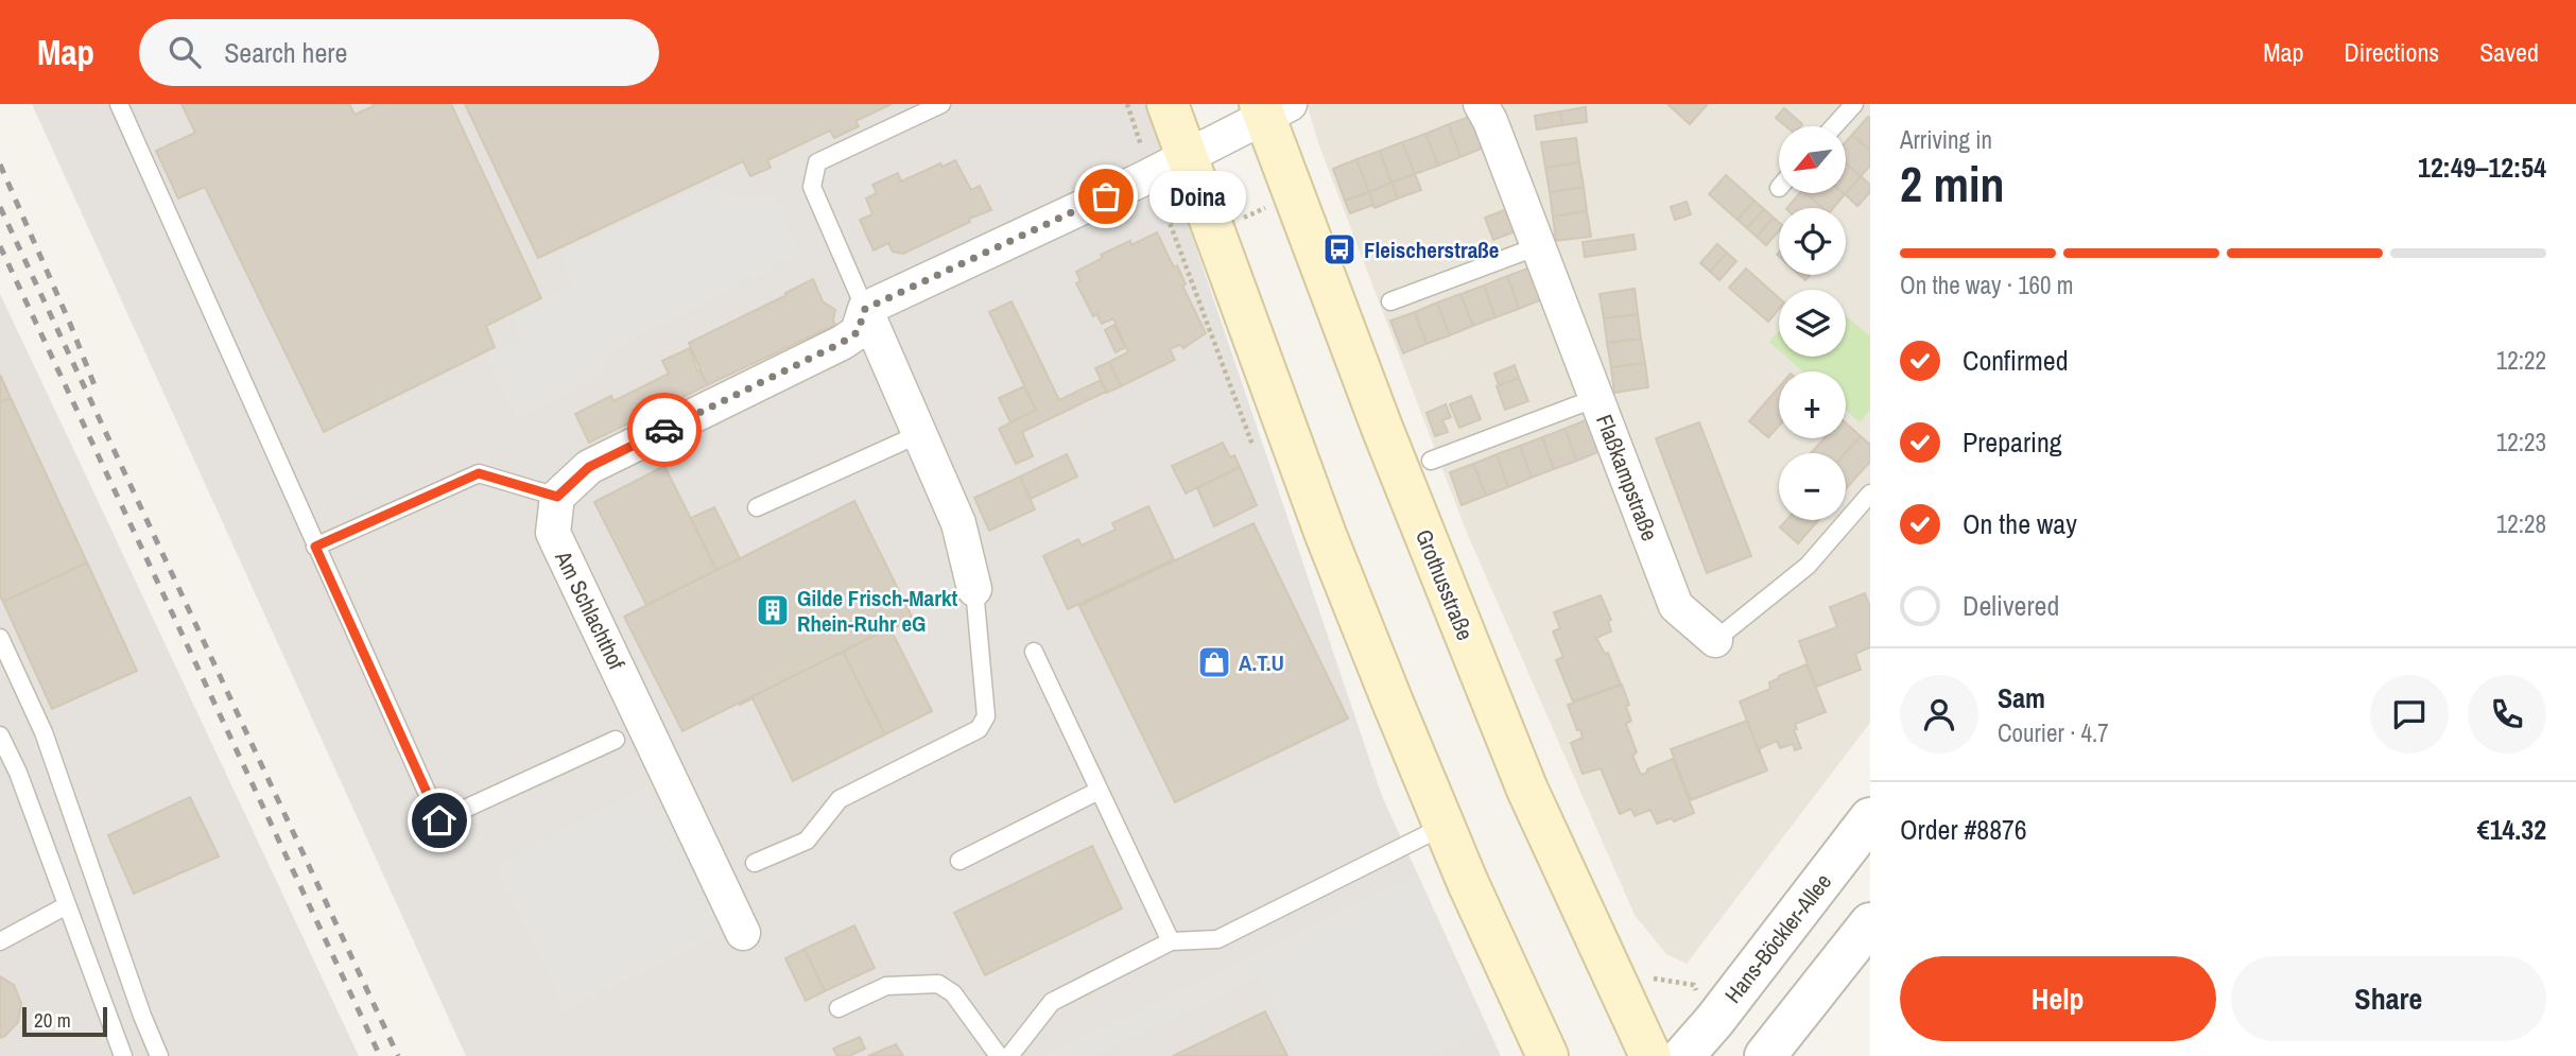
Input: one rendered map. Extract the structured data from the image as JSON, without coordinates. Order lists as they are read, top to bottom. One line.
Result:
{"streets":{"main road":["Grothusstraße"],"street":["Flaßkampstraße","Am Schlachthof","Hans-Böckler-Allee"]},"places":{"other":["Doina"],"bus stop":["Fleischerstraße"],"building":["Gilde Frisch-Markt Rhein-Ruhr eG"],"shop":["A.T.U"]},"scale_bar":"20 m","north":"bottom left","page":{"header":"Map","search":"Search here","nav":["Map","Directions","Saved"],"heading":["2 min","Arriving in","12:49–12:54"],"panel":["Sam","Courier · 4.7","Order #8876","€14.32"],"map_buttons":["+","−"],"bubble":"Doina","bar":"On the way · 160 m","list":[["Confirmed","12:22"],["Preparing","12:23"],["On the way","12:28"],"Delivered"],"buttons":["Help","Share"],"scale":"20 m"}}
